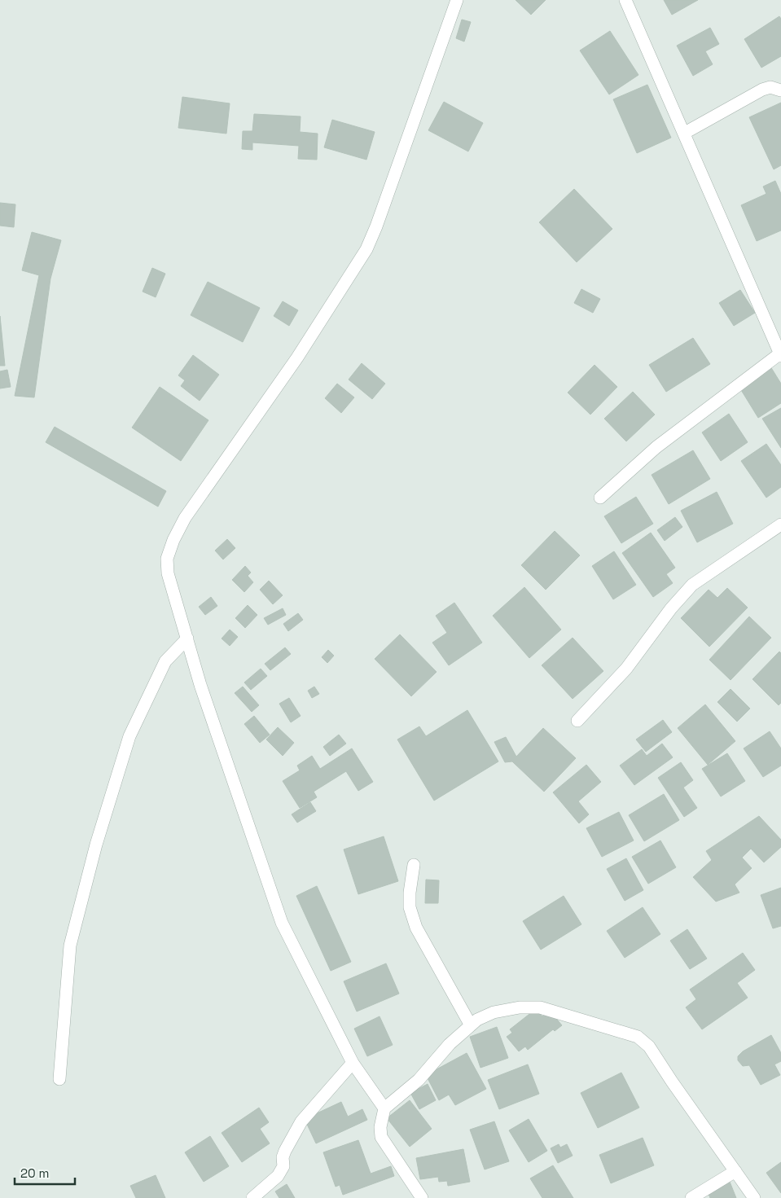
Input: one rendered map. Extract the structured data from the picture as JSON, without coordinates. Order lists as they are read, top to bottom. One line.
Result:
{"scale_bar":"20 m"}
